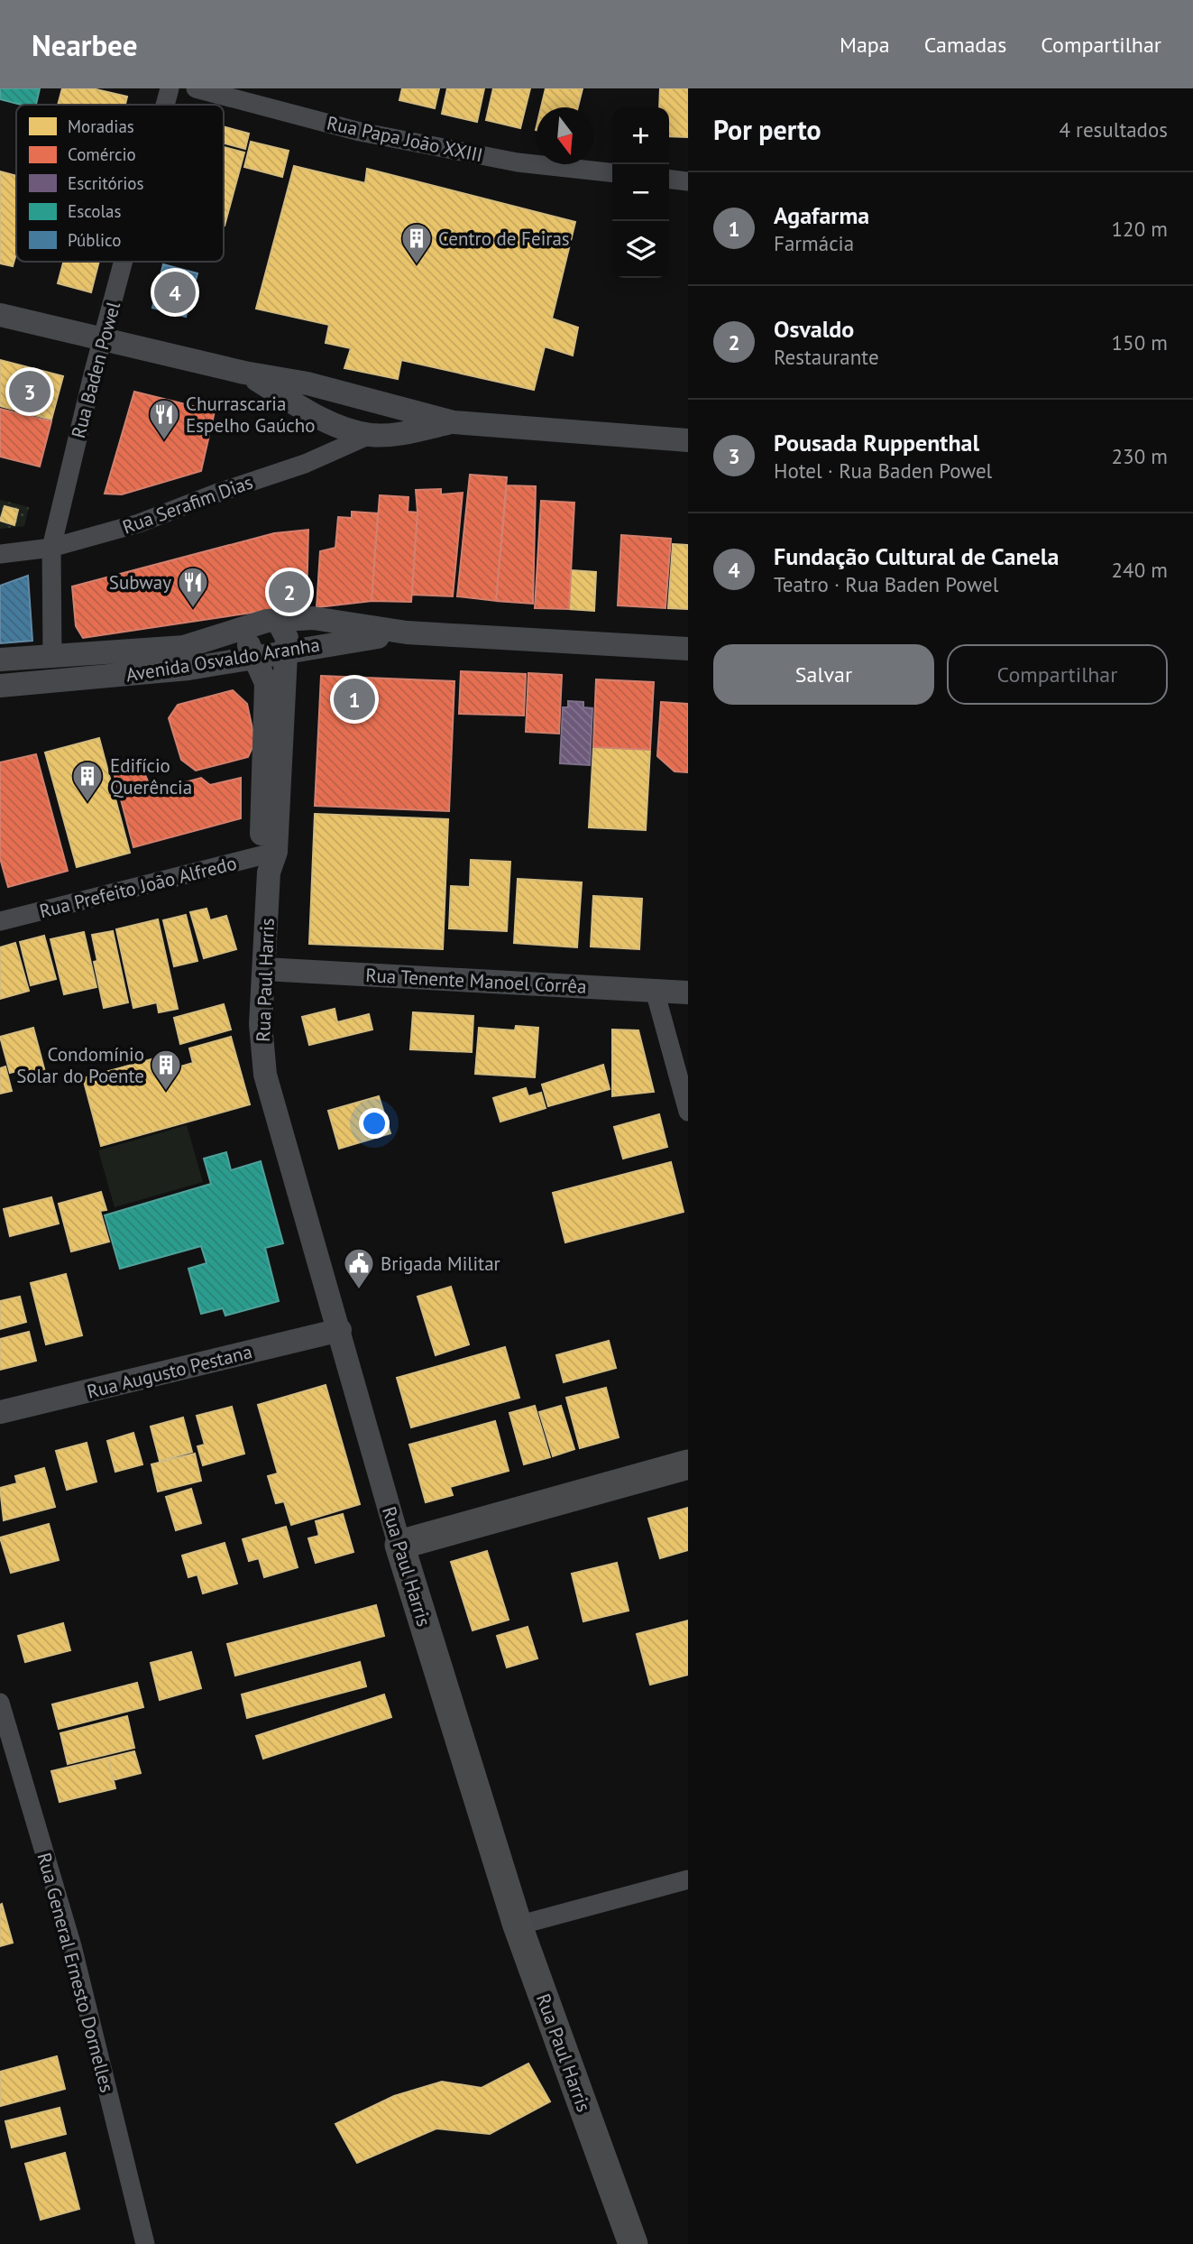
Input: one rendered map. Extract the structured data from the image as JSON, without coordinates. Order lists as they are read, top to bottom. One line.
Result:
{"streets":{"main road":["Rua Paul Harris"],"street":["Rua Papa João XXIII","Rua Baden Powel","Rua Serafim Dias","Avenida Osvaldo Aranha","Rua Prefeito João Alfredo","Rua Tenente Manoel Corrêa","Rua Augusto Pestana","Rua General Ernesto Dornelles"]},"crossings":[["Rua Baden Powel","Rua Serafim Dias"],["Rua Baden Powel","Avenida Osvaldo Aranha"],["Avenida Osvaldo Aranha","Rua Paul Harris"],["Rua Prefeito João Alfredo","Rua Paul Harris"],["Rua Paul Harris","Rua Tenente Manoel Corrêa"],["Rua Paul Harris","Rua Augusto Pestana"]],"places":{"building":["Centro de Feiras","Edifício Querência","Condomínio Solar do Poente"],"restaurant":["Churrascaria Espelho Gaúcho","Subway"],"public building":["Brigada Militar"]},"legend":["Moradias","Comércio","Escritórios","Escolas","Público"],"north":"bottom","page":{"header":"Nearbee","nav":["Mapa","Camadas","Compartilhar"],"heading":["Por perto","4 resultados"],"map_buttons":["+","−"],"list":[{"mark":"1","name":"Agafarma","note":"Farmácia","value":"120 m"},{"mark":"2","name":"Osvaldo","note":"Restaurante","value":"150 m"},{"mark":"3","name":"Pousada Ruppenthal","note":"Hotel · Rua Baden Powel","value":"230 m"},{"mark":"4","name":"Fundação Cultural de Canela","note":"Teatro · Rua Baden Powel","value":"240 m"}],"pins":["4","3","2","1"],"buttons":["Salvar","Compartilhar"]}}
